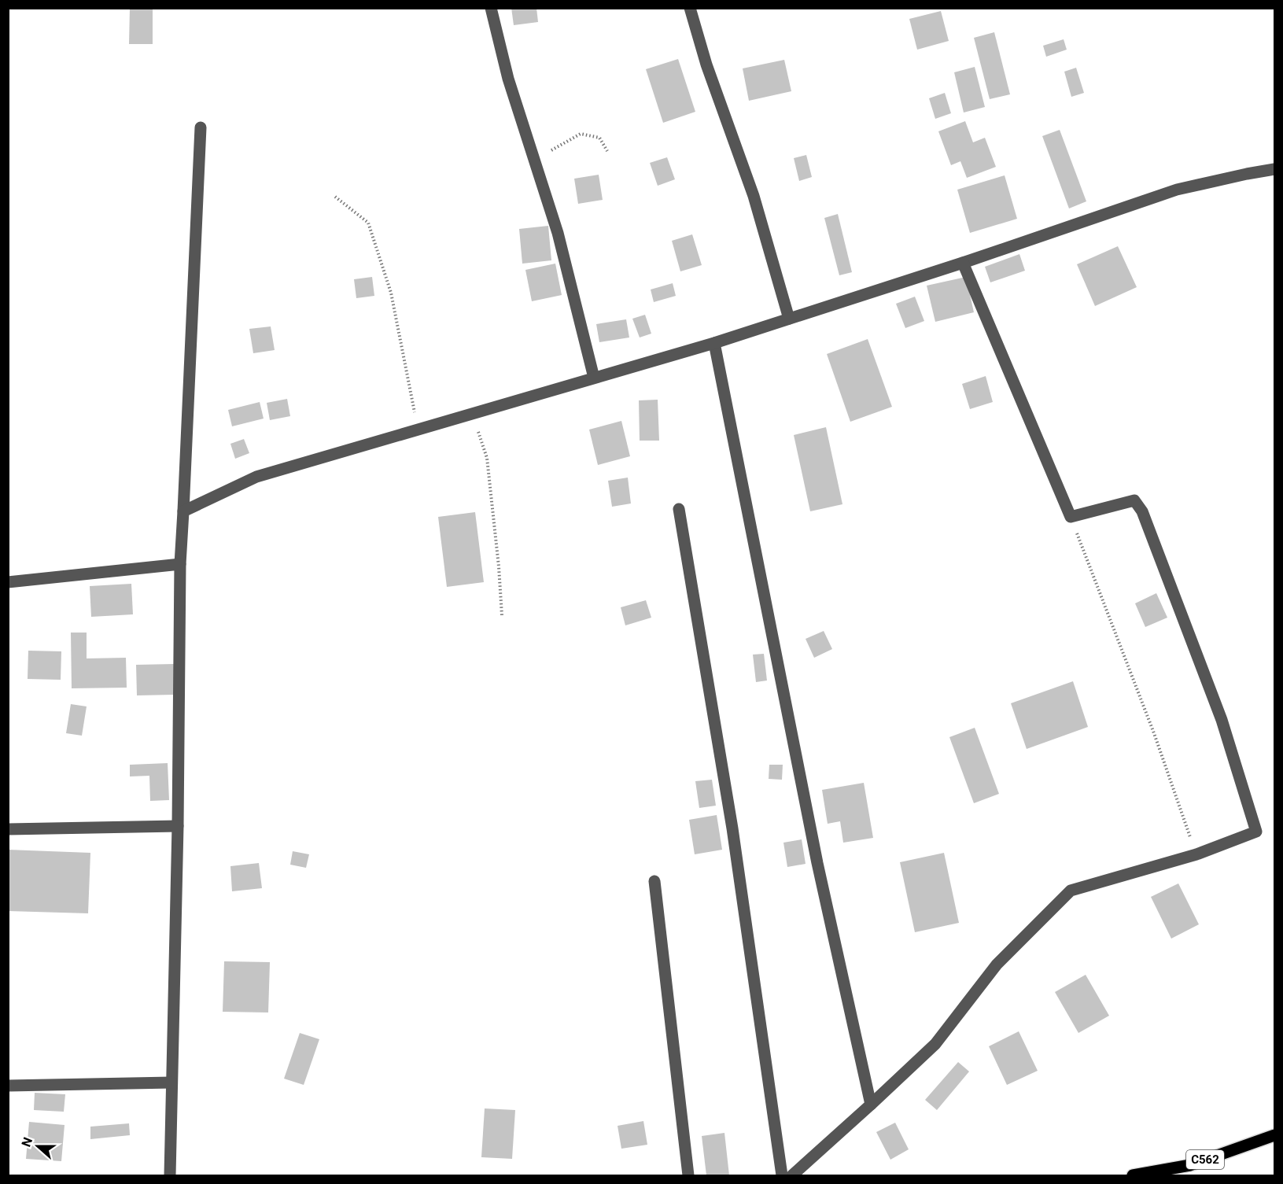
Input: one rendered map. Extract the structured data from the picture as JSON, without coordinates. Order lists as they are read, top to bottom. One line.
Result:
{"streets":{"main road":["C562"]},"north":"left"}
